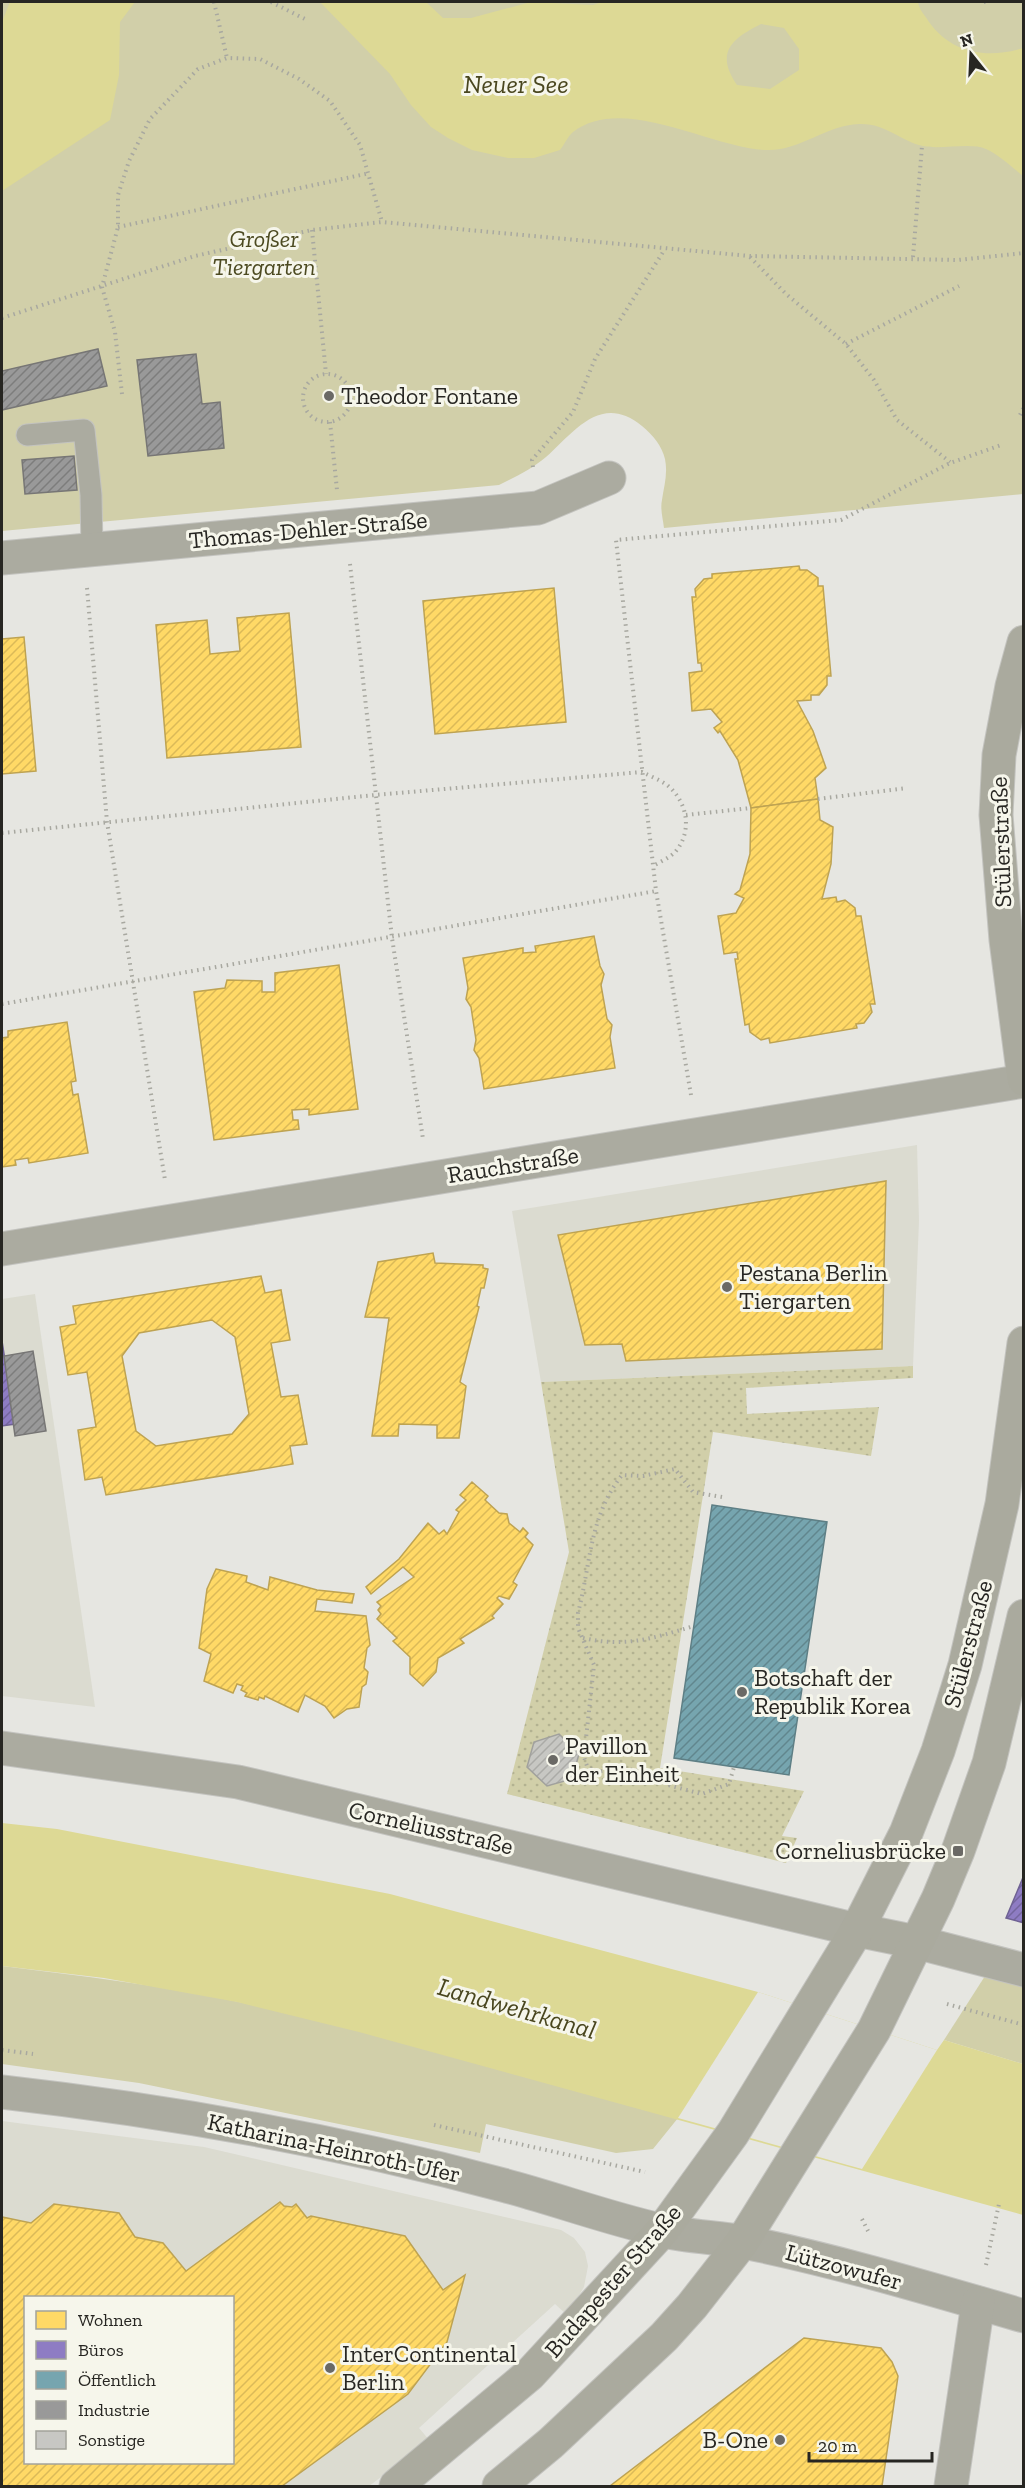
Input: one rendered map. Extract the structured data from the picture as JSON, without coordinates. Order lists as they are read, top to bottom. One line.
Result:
{"streets":{"main road":["Stülerstraße","Budapester Straße"],"street":["Thomas-Dehler-Straße","Rauchstraße","Corneliusstraße","Katharina-Heinroth-Ufer","Lützowufer"]},"crossings":[["Stülerstraße","Rauchstraße"],["Stülerstraße","Corneliusstraße"],["Stülerstraße","Lützowufer"],["Stülerstraße","Budapester Straße"],["Katharina-Heinroth-Ufer","Lützowufer"],["Katharina-Heinroth-Ufer","Budapester Straße"],["Lützowufer","Budapester Straße"]],"water":["Neuer See","Landwehrkanal"],"parks":["Großer Tiergarten"],"places":{"other":["Theodor Fontane","Pestana Berlin Tiergarten","Botschaft der Republik Korea","Pavillon der Einheit","InterContinental Berlin","B-One"],"transit":["Corneliusbrücke"]},"legend":["Wohnen","Büros","Öffentlich","Industrie","Sonstige"],"scale_bar":"20 m","north":"top"}
